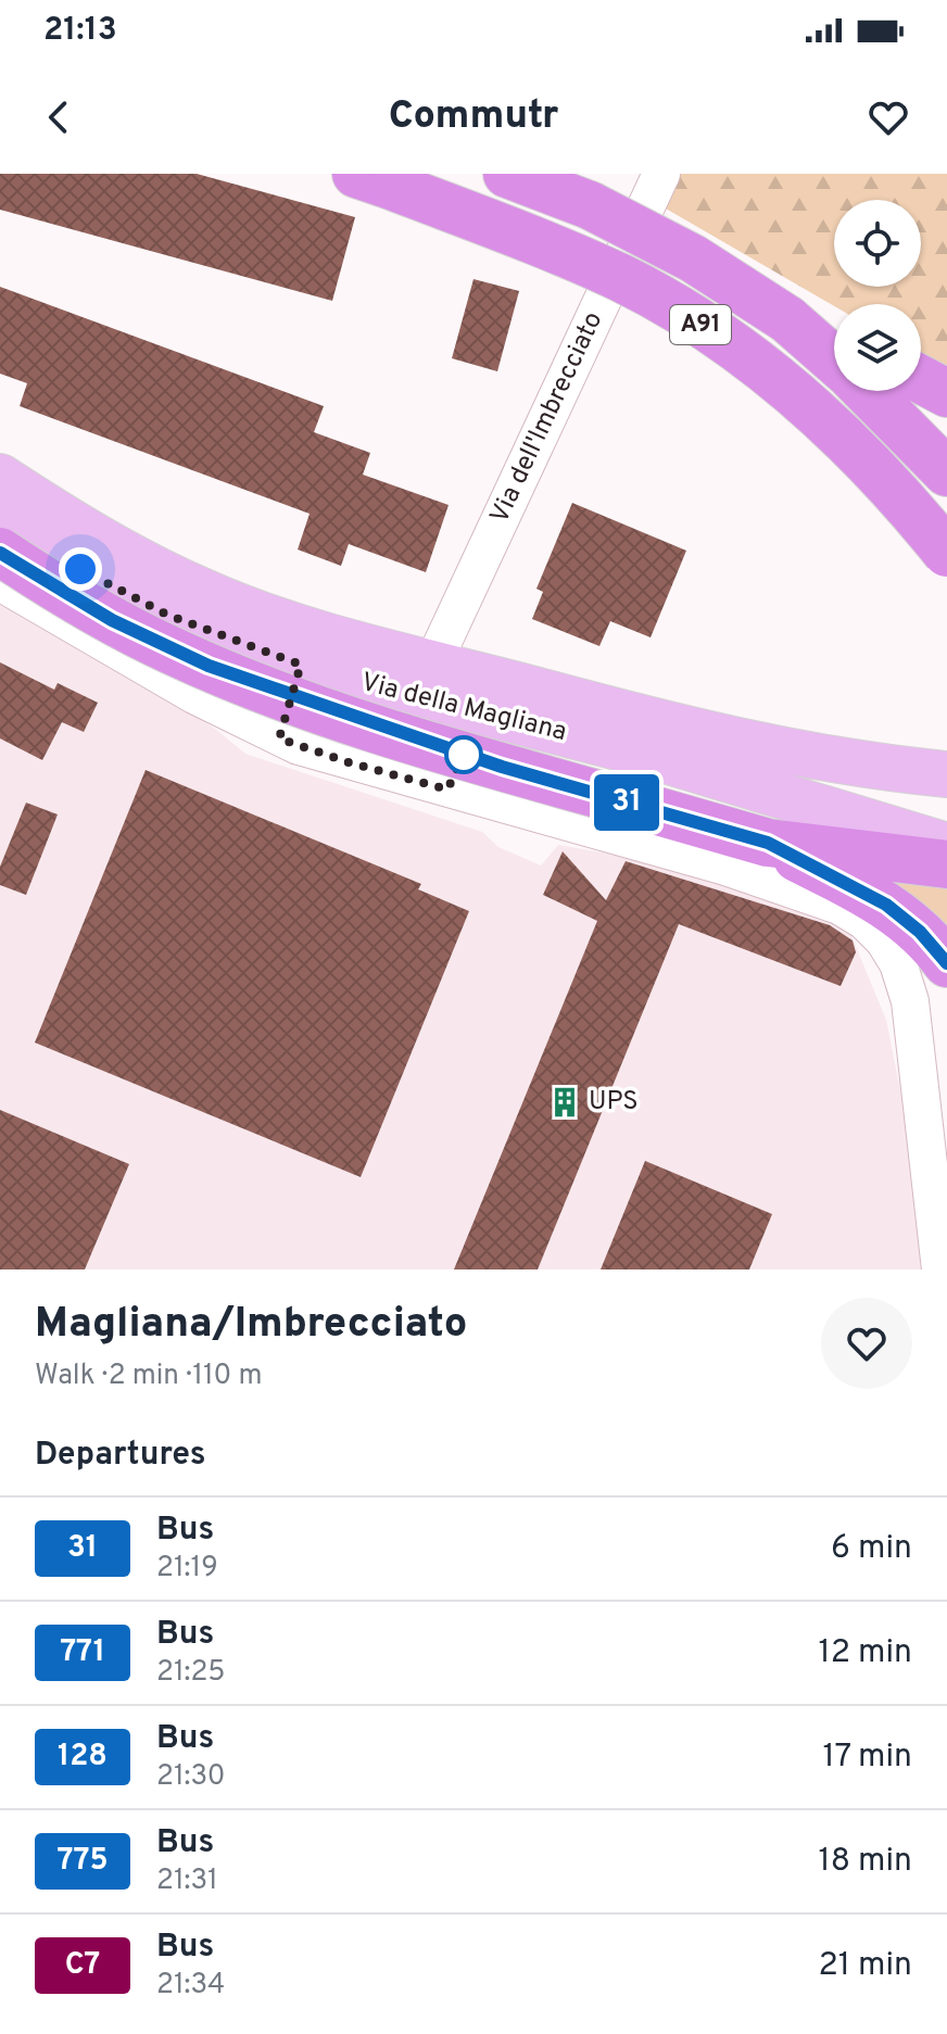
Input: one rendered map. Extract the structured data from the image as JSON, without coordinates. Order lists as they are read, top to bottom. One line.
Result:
{"streets":{"highway":["A91"],"main road":["Via della Magliana"],"street":["Via dell'Imbrecciato"]},"crossings":[["Via dell'Imbrecciato","Via della Magliana"]],"places":{"building":["UPS"]},"lines":["bus line 31"],"page":{"status":"21:13","header":"Commutr","on_map":"31","heading":[["Magliana/Imbrecciato","Walk · 2 min · 110 m"],"Departures"],"list":[{"mark":"31","name":"Bus","note":"21:19","value":"6 min"},{"mark":"771","name":"Bus","note":"21:25","value":"12 min"},{"mark":"128","name":"Bus","note":"21:30","value":"17 min"},{"mark":"775","name":"Bus","note":"21:31","value":"18 min"},{"mark":"C7","name":"Bus","note":"21:34","value":"21 min"}]}}
